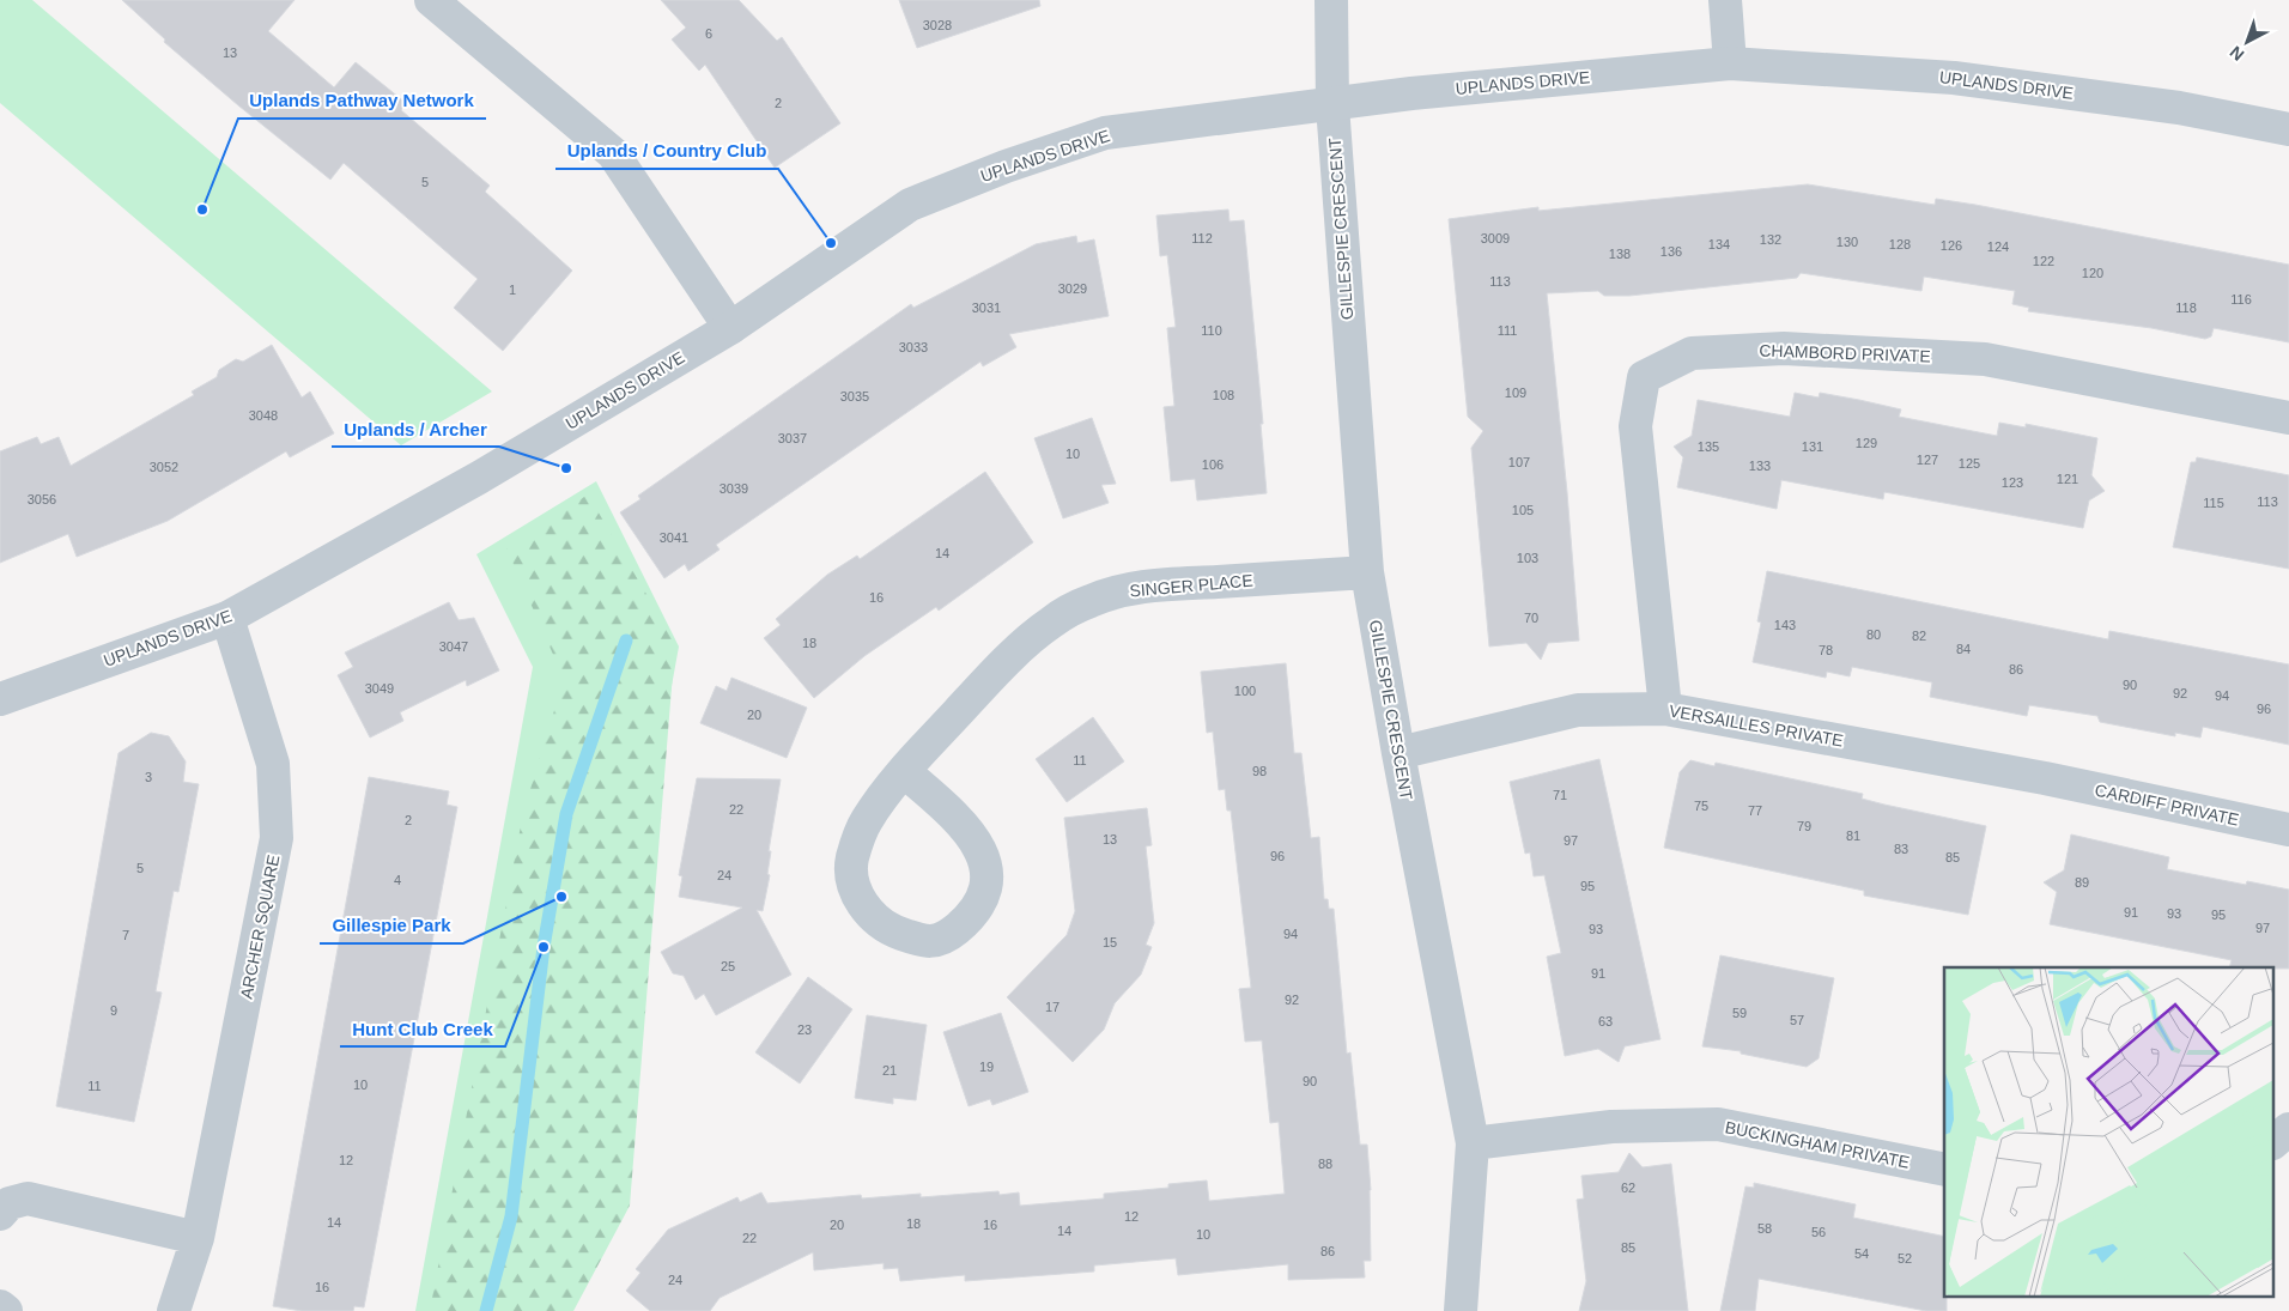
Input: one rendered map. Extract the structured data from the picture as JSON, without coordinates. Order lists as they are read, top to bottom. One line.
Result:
{"streets":{"street":["UPLANDS DRIVE","GILLESPIE CRESCENT","CHAMBORD PRIVATE","SINGER PLACE","VERSAILLES PRIVATE","CARDIFF PRIVATE","ARCHER SQUARE","BUCKINGHAM PRIVATE"]},"crossings":[["UPLANDS DRIVE","GILLESPIE CRESCENT"],["UPLANDS DRIVE","ARCHER SQUARE"],["GILLESPIE CRESCENT","SINGER PLACE"],["GILLESPIE CRESCENT","VERSAILLES PRIVATE"],["GILLESPIE CRESCENT","BUCKINGHAM PRIVATE"],["CHAMBORD PRIVATE","VERSAILLES PRIVATE"],["VERSAILLES PRIVATE","CARDIFF PRIVATE"]],"places":["Uplands Pathway Network","Uplands / Country Club","Uplands / Archer","Gillespie Park","Hunt Club Creek"],"house_numbers":["3028","6","13","2","5","112","3009","132","130","134","128","126","124","136","138","122","120","113","3029","1","116","3031","118","110","111","3033","109","108","3035","3048","3037","129","135","131","10","127","107","125","106","133","3052","121","123","3039","3056","113","115","105","3041","14","103","16","70","143","80","82","18","3047","84","78","86","90","3049","100","92","94","96","20","11","98","3","71","75","22","77","2","79","81","13","97","83","96","85","5","24","4","89","95","91","93","95","97","93","94","7","15","25","91","92","17","9","59","57","63","23","19","21","90","10","11","12","88","62","12","14","18","20","16","58","14","56","10","22","85","86","54","52","24","16"],"north":"bottom left"}
